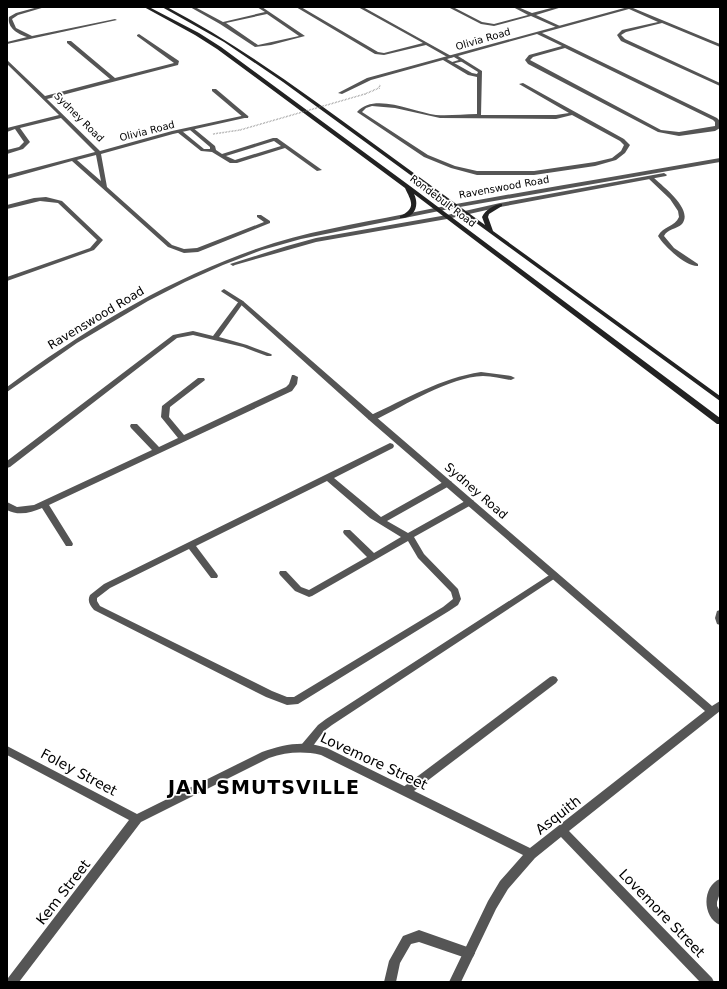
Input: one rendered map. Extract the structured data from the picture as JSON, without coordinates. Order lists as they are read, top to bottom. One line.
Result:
{"streets":{"main road":["Rondebult Road"],"street":["Olivia Road","Sydney Road","Ravenswood Road","Lovemore Street","Foley Street","Asquith","Kem Street"]},"crossings":[["Olivia Road","Sydney Road"],["Sydney Road","Asquith"],["Ravenswood Road","Rondebult Road"],["Lovemore Street","Foley Street"],["Lovemore Street","Asquith"],["Lovemore Street","Kem Street"],["Foley Street","Kem Street"]],"districts":["JAN SMUTSVILLE"]}
